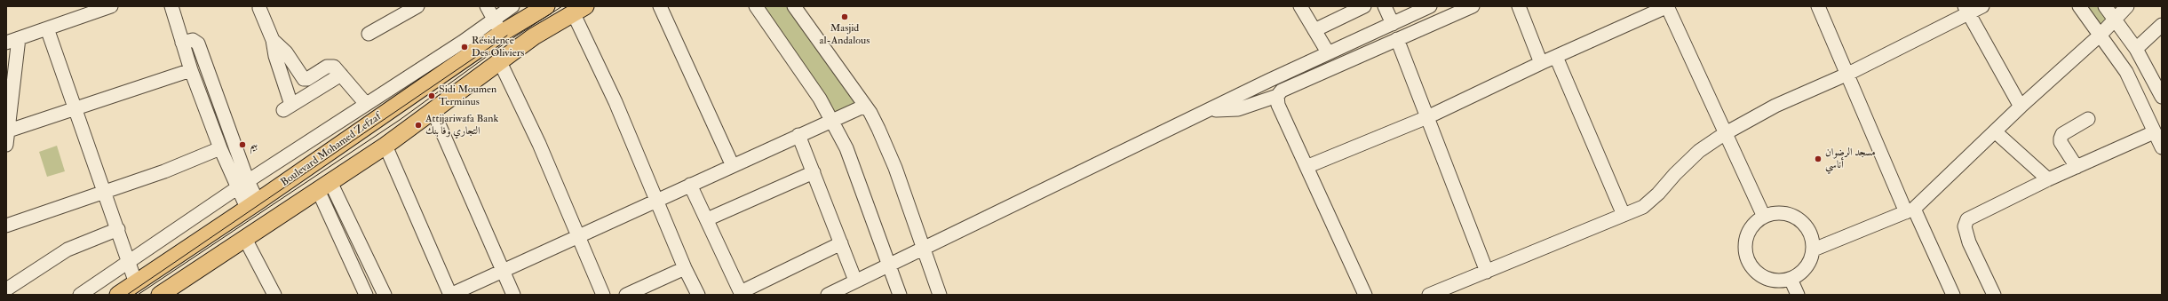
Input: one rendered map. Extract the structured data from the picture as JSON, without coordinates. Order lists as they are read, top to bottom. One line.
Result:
{"streets":{"main road":["Boulevard Mohamed Zefzaf"]},"places":["Masjid al-Andalous","Résidence Des Oliviers","Sidi Moumen Terminus","Attijariwafa Bank التجاري وفا بنك","بيم","مسجد الرضوان أناسي"]}
